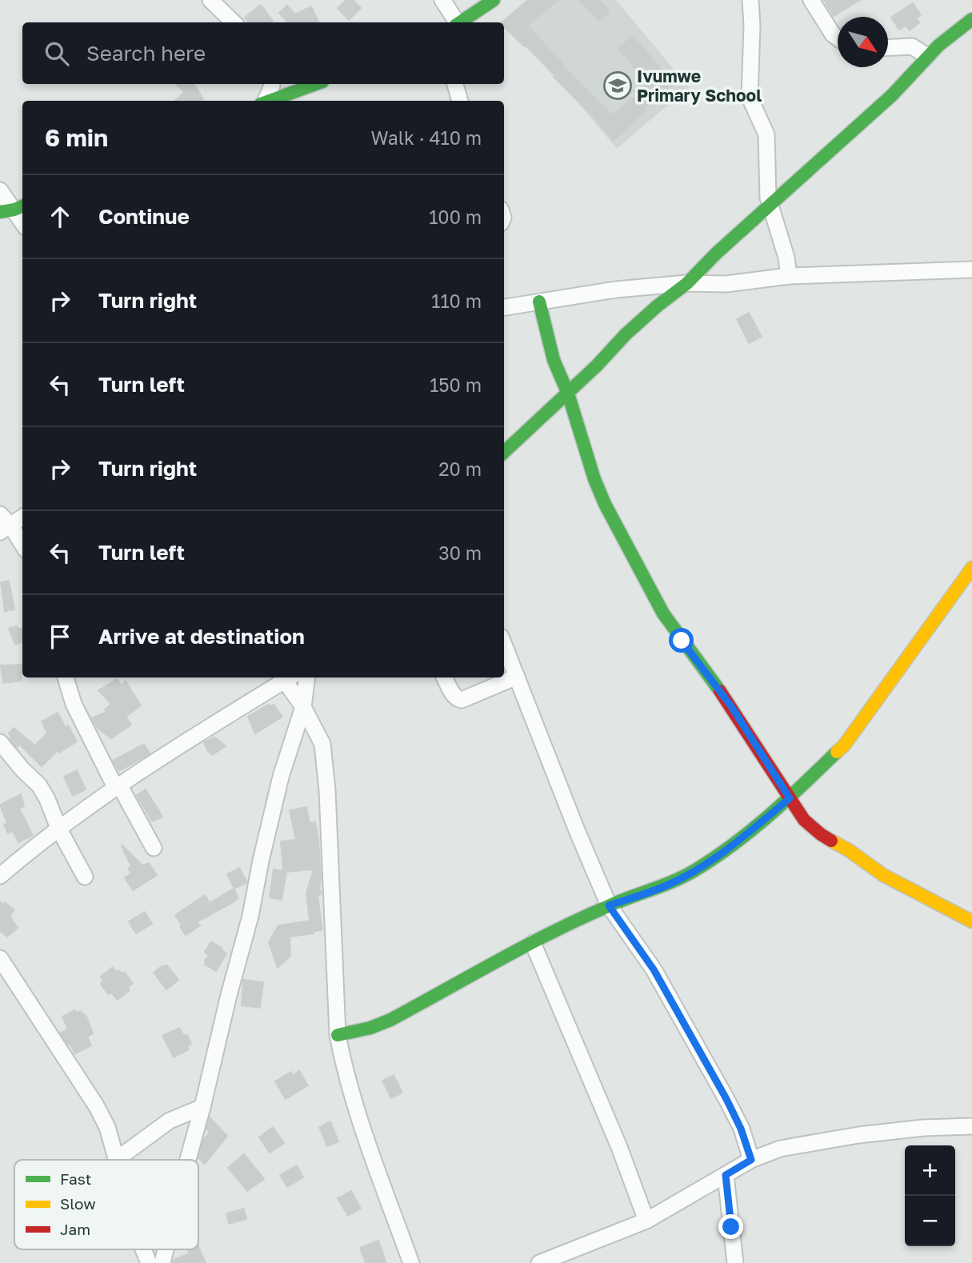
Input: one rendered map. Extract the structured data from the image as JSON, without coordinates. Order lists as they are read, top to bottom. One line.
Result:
{"places":{"school or university":["Ivumwe Primary School"]},"legend":["Fast","Slow","Jam"],"north":"bottom right","page":{"search":"Search here","heading":["6 min","Walk · 410 m"],"list":[["Continue","100 m"],["Turn right","110 m"],["Turn left","150 m"],["Turn right","20 m"],["Turn left","30 m"],"Arrive at destination"],"map_buttons":["+","−"]}}
